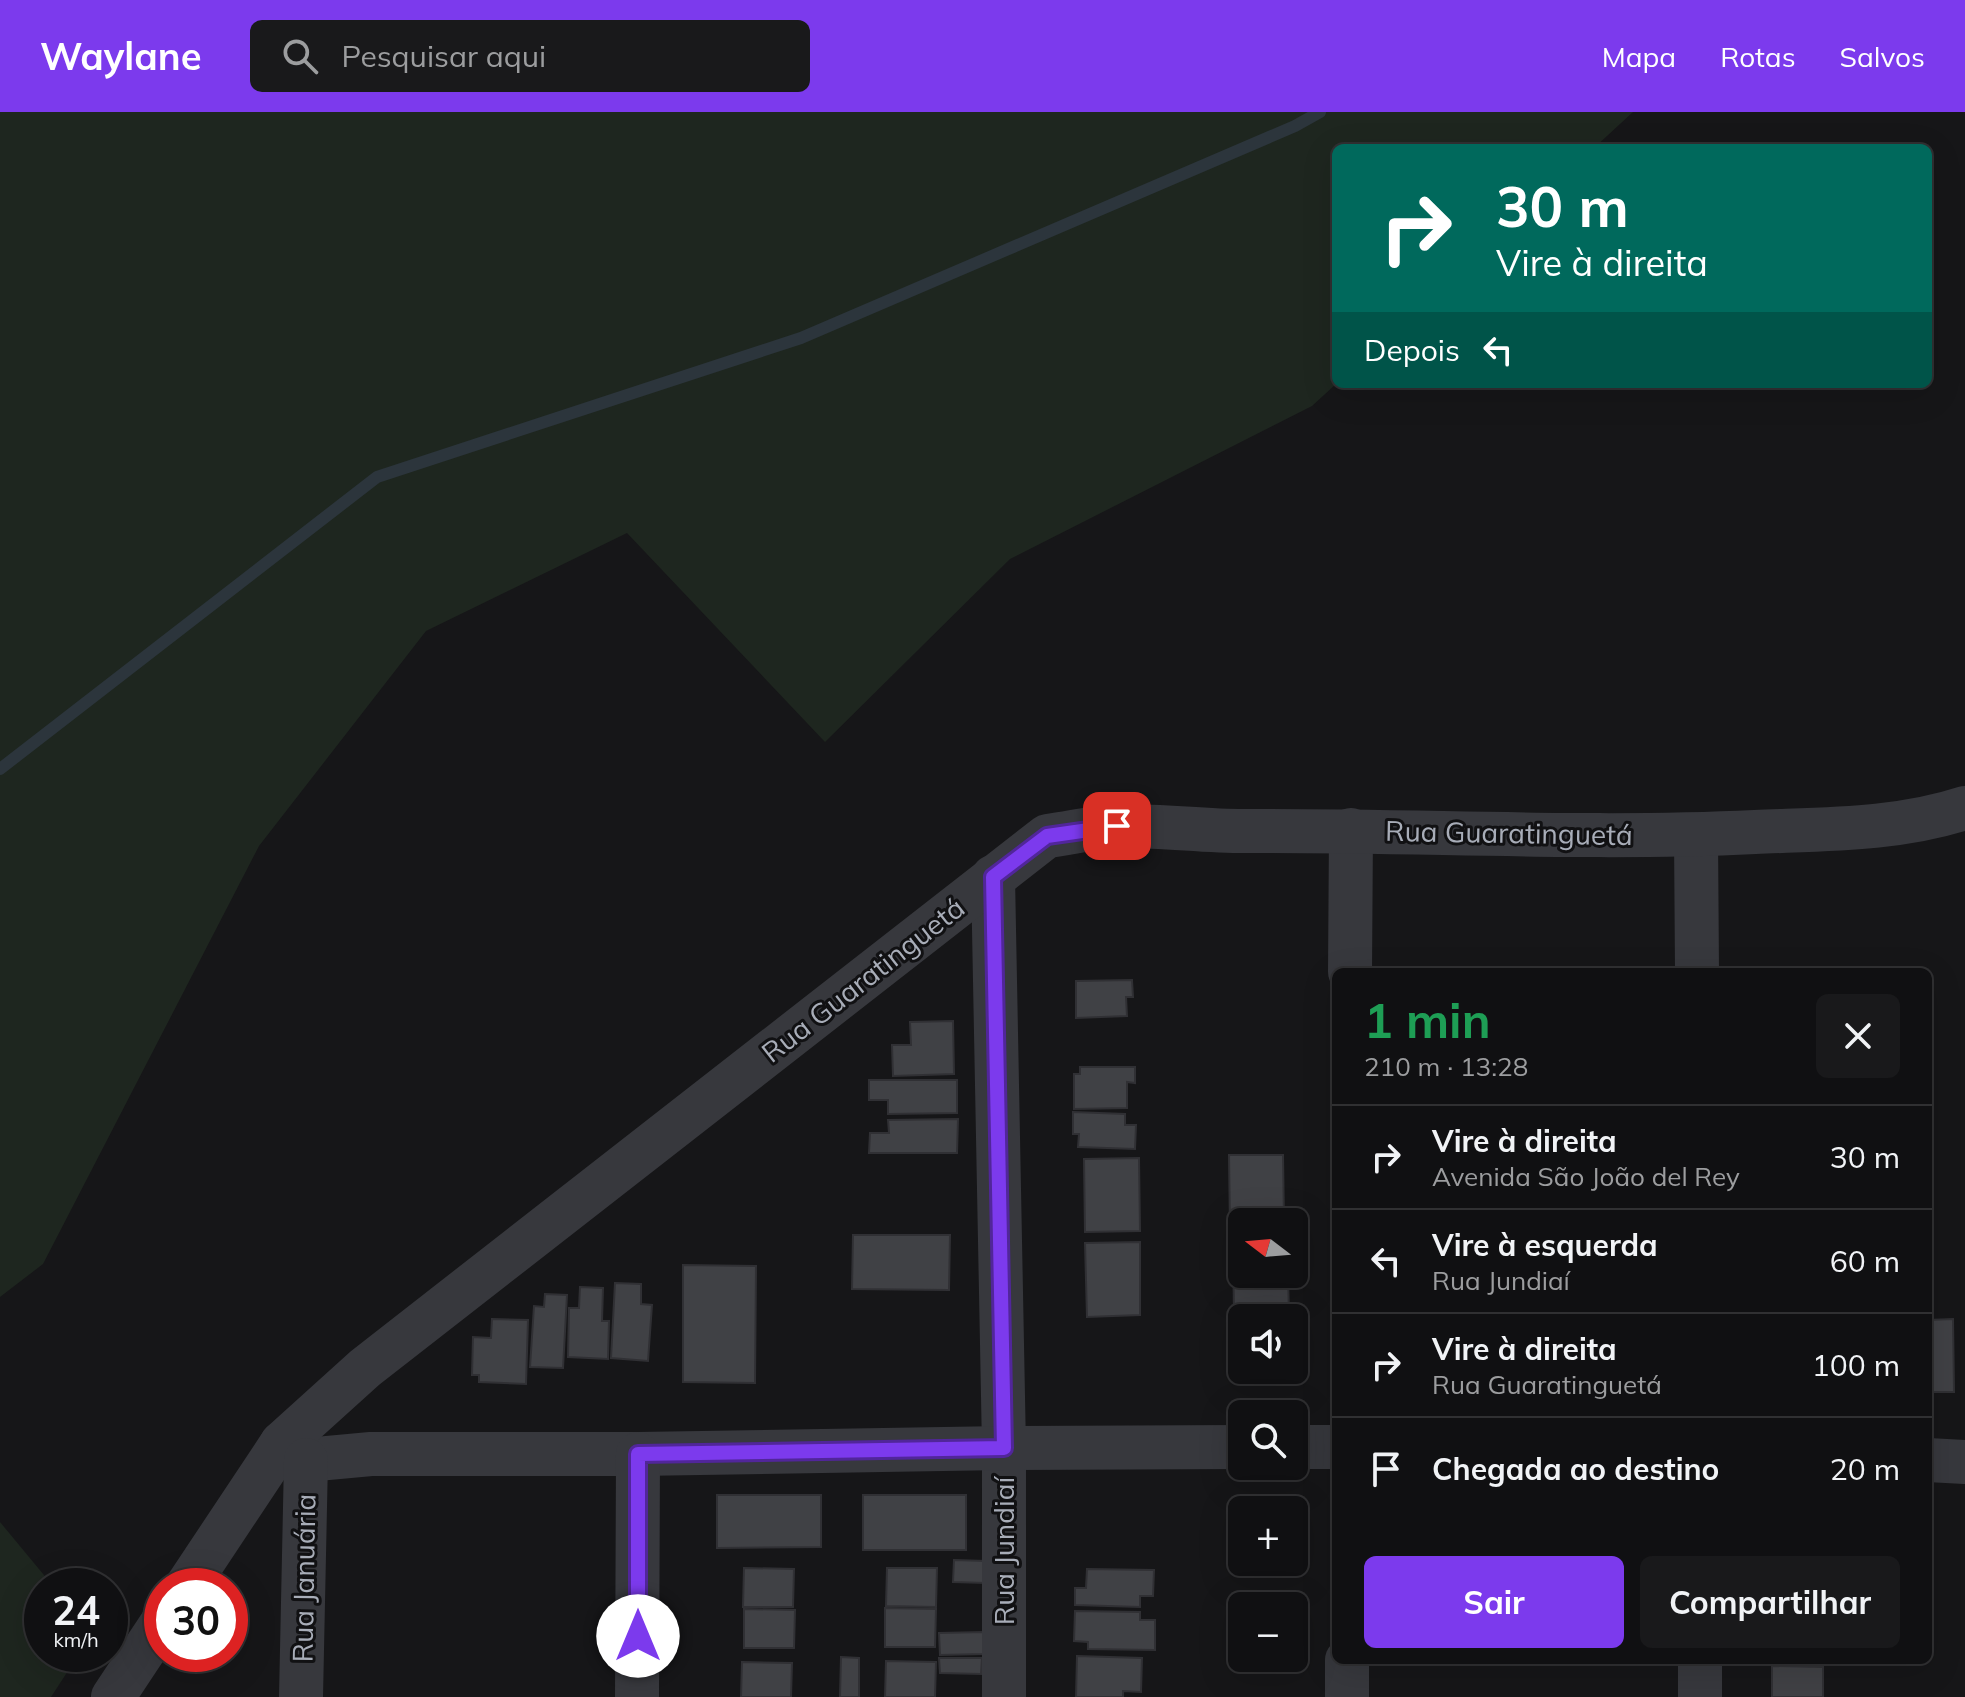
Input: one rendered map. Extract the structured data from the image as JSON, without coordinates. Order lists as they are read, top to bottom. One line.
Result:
{"streets":{"street":["Rua Guaratinguetá","Rua Jundiaí","Rua Januária"]},"crossings":[["Rua Guaratinguetá","Rua Jundiaí"],["Rua Guaratinguetá","Rua Januária"]],"north":"left","page":{"header":"Waylane","search":"Pesquisar aqui","nav":["Mapa","Rotas","Salvos"],"turn":["30 m","Vire à direita"],"then":"Depois","heading":["1 min","210 m · 13:28"],"list":[{"name":"Vire à direita","note":"Avenida São João del Rey","value":"30 m"},{"name":"Vire à esquerda","note":"Rua Jundiaí","value":"60 m"},{"name":"Vire à direita","note":"Rua Guaratinguetá","value":"100 m"},{"name":"Chegada ao destino","value":"20 m"}],"map_buttons":["+","−"],"buttons":["Sair","Compartilhar"],"speed":"24 km/h","limit":"30"}}
